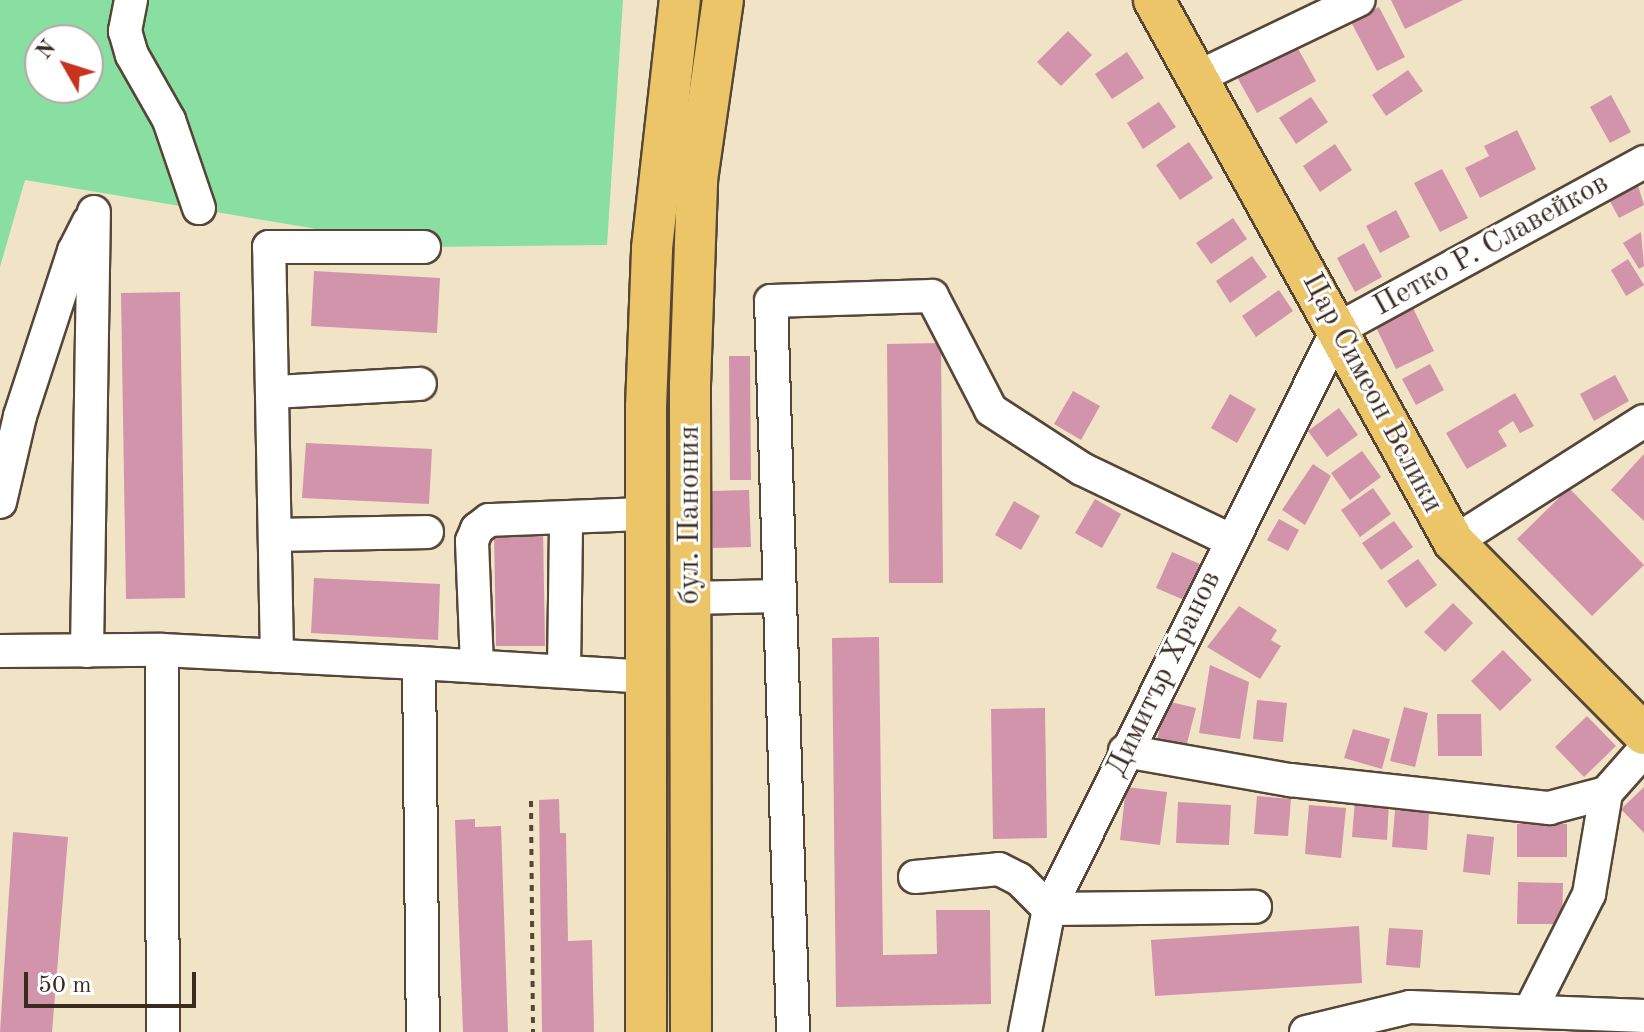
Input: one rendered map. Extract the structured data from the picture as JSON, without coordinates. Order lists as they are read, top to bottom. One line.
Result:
{"streets":{"main road":["Цар Симеон Велики","бул. Панония"],"street":["Петко Р. Славейков","Димитър Хранов"]},"crossings":[["Петко Р. Славейков","Цар Симеон Велики"],["Петко Р. Славейков","Димитър Хранов"],["Цар Симеон Велики","Димитър Хранов"]],"scale_bar":"50 m","north":"top left"}
